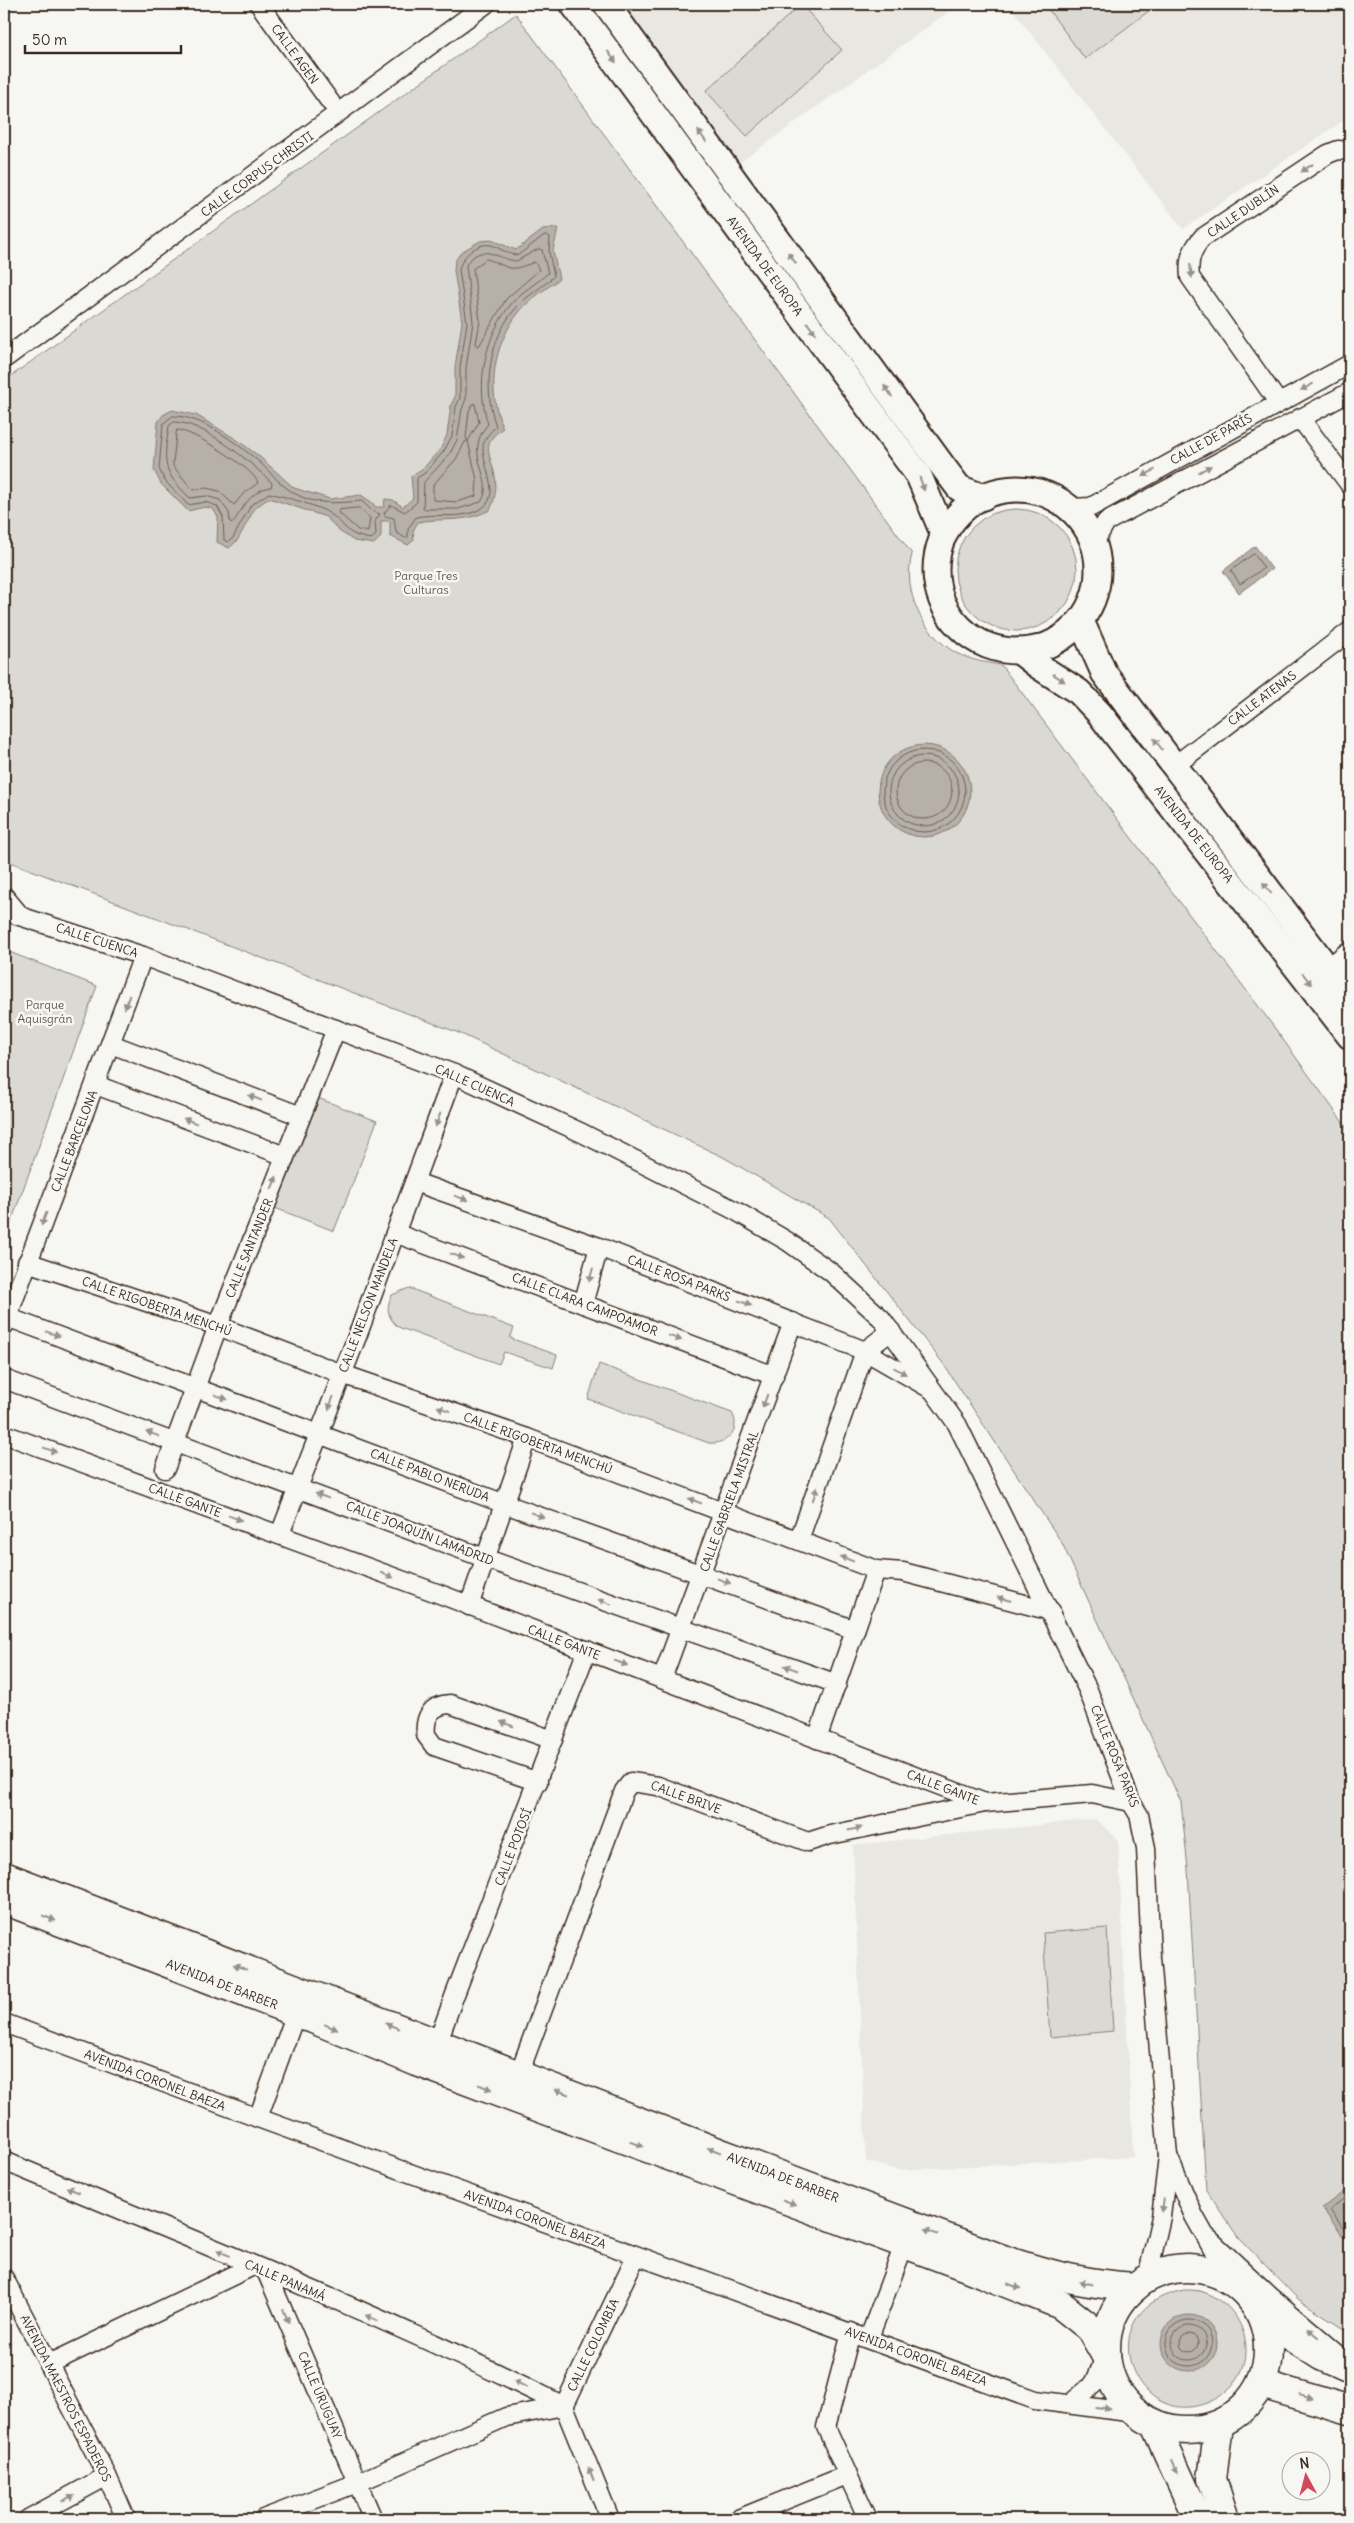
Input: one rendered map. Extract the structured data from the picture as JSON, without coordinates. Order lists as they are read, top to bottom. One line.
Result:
{"streets":{"main road":["AVENIDA DE EUROPA","AVENIDA DE BARBER"],"street":["CALLE AGEN","CALLE CORPUS CHRISTI","CALLE DUBLÍN","CALLE DE PARÍS","CALLE ATENAS","CALLE CUENCA","CALLE BARCELONA","CALLE SANTANDER","CALLE ROSA PARKS","CALLE CLARA CAMPOAMOR","CALLE NELSON MANDELA","CALLE RIGOBERTA MENCHÚ","CALLE PABLO NERUDA","CALLE GANTE","CALLE GABRIELA MISTRAL","CALLE JOAQUÍN LAMADRID","CALLE BRIVE","CALLE POTOSÍ","AVENIDA CORONEL BAEZA","CALLE PANAMÁ","CALLE COLOMBIA","CALLE URUGUAY","AVENIDA MAESTROS ESPADEROS"]},"crossings":[["CALLE DUBLÍN","CALLE DE PARÍS"],["AVENIDA DE EUROPA","CALLE DE PARÍS"],["AVENIDA DE EUROPA","CALLE ATENAS"],["CALLE CUENCA","CALLE BARCELONA"],["CALLE CUENCA","CALLE SANTANDER"],["CALLE CUENCA","CALLE ROSA PARKS"],["CALLE CUENCA","CALLE NELSON MANDELA"],["CALLE BARCELONA","CALLE RIGOBERTA MENCHÚ"],["CALLE BARCELONA","CALLE PABLO NERUDA"],["CALLE SANTANDER","CALLE RIGOBERTA MENCHÚ"],["CALLE SANTANDER","CALLE PABLO NERUDA"],["CALLE SANTANDER","CALLE JOAQUÍN LAMADRID"],["CALLE ROSA PARKS","CALLE NELSON MANDELA"],["CALLE ROSA PARKS","CALLE RIGOBERTA MENCHÚ"],["CALLE ROSA PARKS","CALLE GANTE"],["CALLE ROSA PARKS","CALLE GABRIELA MISTRAL"],["CALLE ROSA PARKS","AVENIDA DE BARBER"],["CALLE ROSA PARKS","AVENIDA CORONEL BAEZA"],["CALLE CLARA CAMPOAMOR","CALLE NELSON MANDELA"],["CALLE CLARA CAMPOAMOR","CALLE GABRIELA MISTRAL"],["CALLE NELSON MANDELA","CALLE RIGOBERTA MENCHÚ"],["CALLE NELSON MANDELA","CALLE PABLO NERUDA"],["CALLE NELSON MANDELA","CALLE GANTE"],["CALLE NELSON MANDELA","CALLE JOAQUÍN LAMADRID"],["CALLE RIGOBERTA MENCHÚ","CALLE GABRIELA MISTRAL"],["CALLE PABLO NERUDA","CALLE GABRIELA MISTRAL"],["CALLE GANTE","CALLE GABRIELA MISTRAL"],["CALLE GANTE","CALLE BRIVE"],["CALLE GANTE","CALLE POTOSÍ"],["CALLE GABRIELA MISTRAL","CALLE JOAQUÍN LAMADRID"],["CALLE BRIVE","AVENIDA DE BARBER"],["CALLE POTOSÍ","AVENIDA DE BARBER"],["AVENIDA DE BARBER","AVENIDA CORONEL BAEZA"],["AVENIDA CORONEL BAEZA","CALLE COLOMBIA"],["CALLE PANAMÁ","CALLE COLOMBIA"],["CALLE PANAMÁ","CALLE URUGUAY"]],"one_way":["CALLE BARCELONA","CALLE SANTANDER","CALLE CLARA CAMPOAMOR","CALLE NELSON MANDELA","CALLE RIGOBERTA MENCHÚ","CALLE PABLO NERUDA","CALLE GANTE","CALLE JOAQUÍN LAMADRID","CALLE PANAMÁ","CALLE COLOMBIA","CALLE URUGUAY"],"parks":["Parque Tres Culturas","Parque Aquisgrán"],"scale_bar":"50 m","north":"top"}
